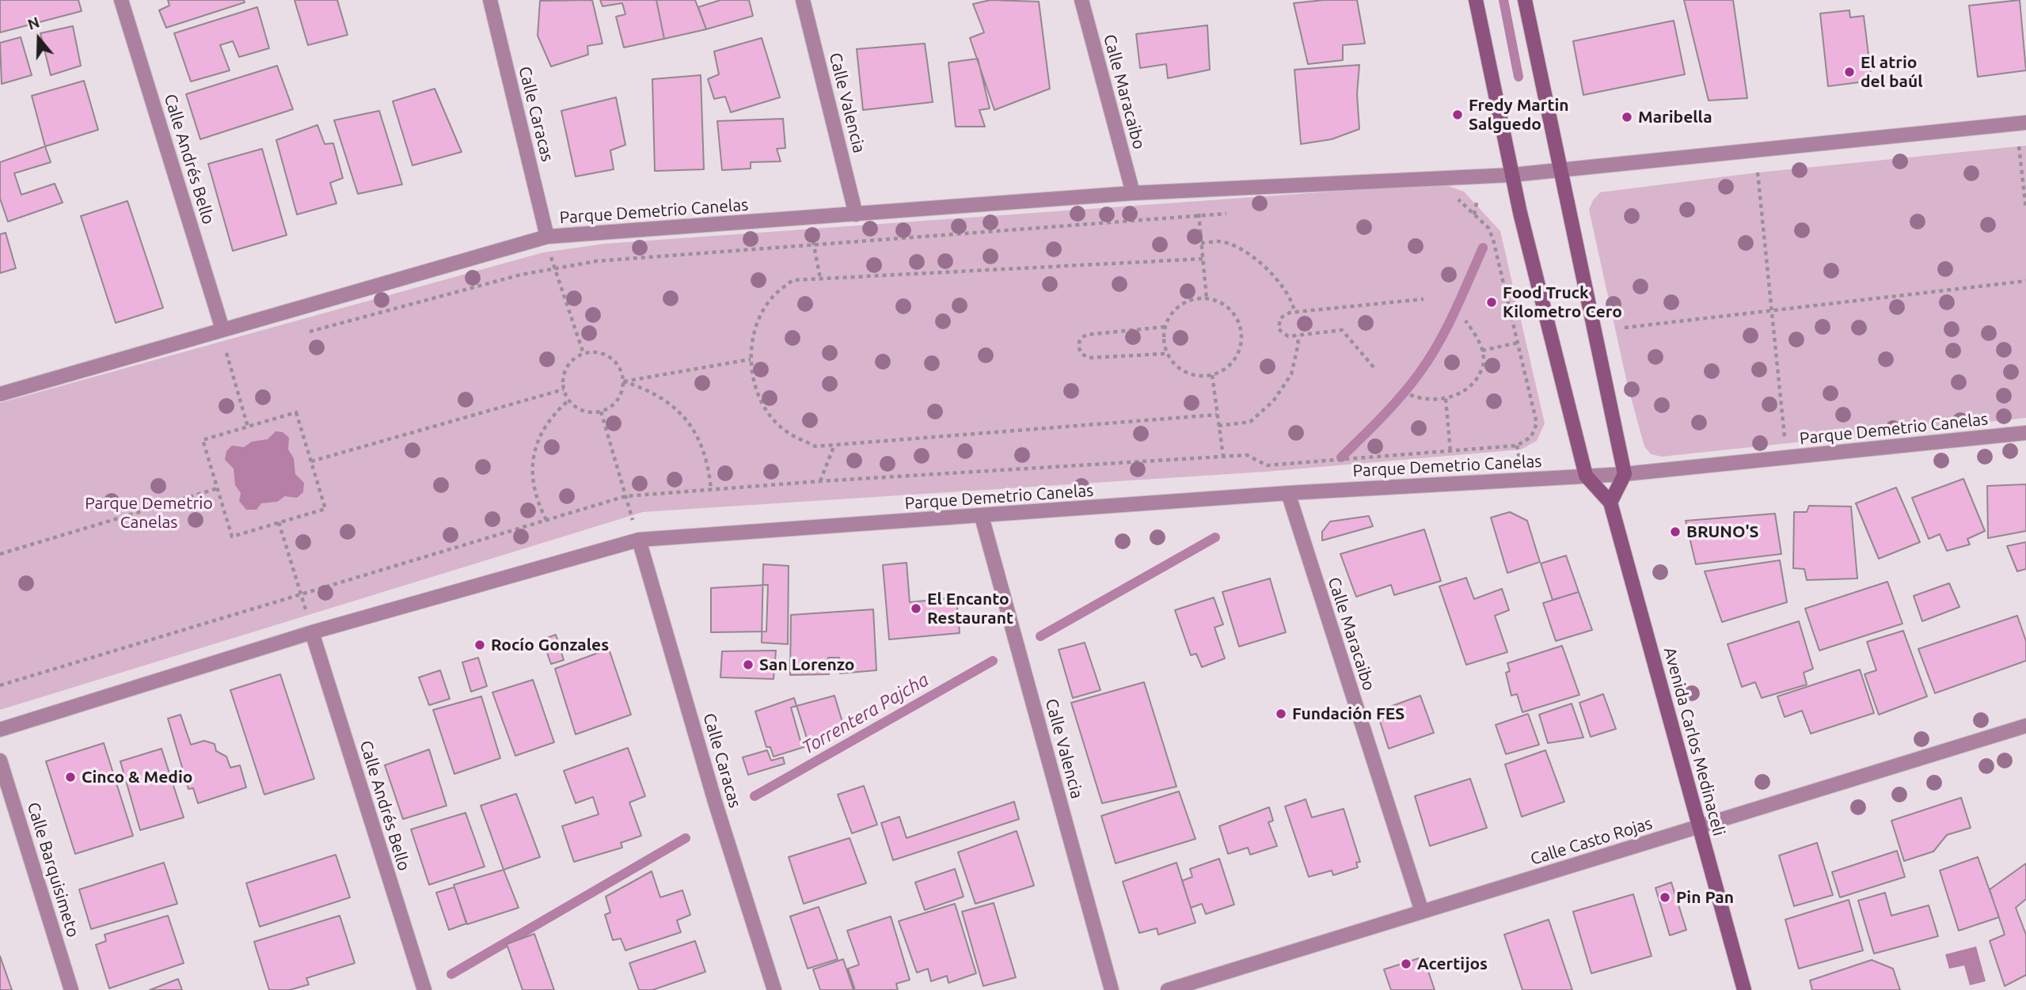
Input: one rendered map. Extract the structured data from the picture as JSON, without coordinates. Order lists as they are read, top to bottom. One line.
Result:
{"streets":{"main road":["Avenida Carlos Medinaceli"],"street":["Calle Maracaibo","Calle Valencia","Calle Caracas","Calle Andrés Bello","Parque Demetrio Canelas","Calle Casto Rojas","Calle Barquisimeto"]},"crossings":[["Calle Maracaibo","Parque Demetrio Canelas"],["Calle Maracaibo","Calle Casto Rojas"],["Calle Valencia","Parque Demetrio Canelas"],["Calle Caracas","Parque Demetrio Canelas"],["Calle Andrés Bello","Parque Demetrio Canelas"],["Parque Demetrio Canelas","Avenida Carlos Medinaceli"],["Avenida Carlos Medinaceli","Calle Casto Rojas"]],"water":["Torrentera Pajcha"],"parks":["Parque Demetrio Canelas"],"places":["El atrio del baúl","Fredy Martin Salguedo","Maribella","Food Truck Kilometro Cero","BRUNO'S","El Encanto Restaurant","Rocío Gonzales","San Lorenzo","Fundación FES","Cinco & Medio","Pin Pan","Acertijos"],"north":"top"}
